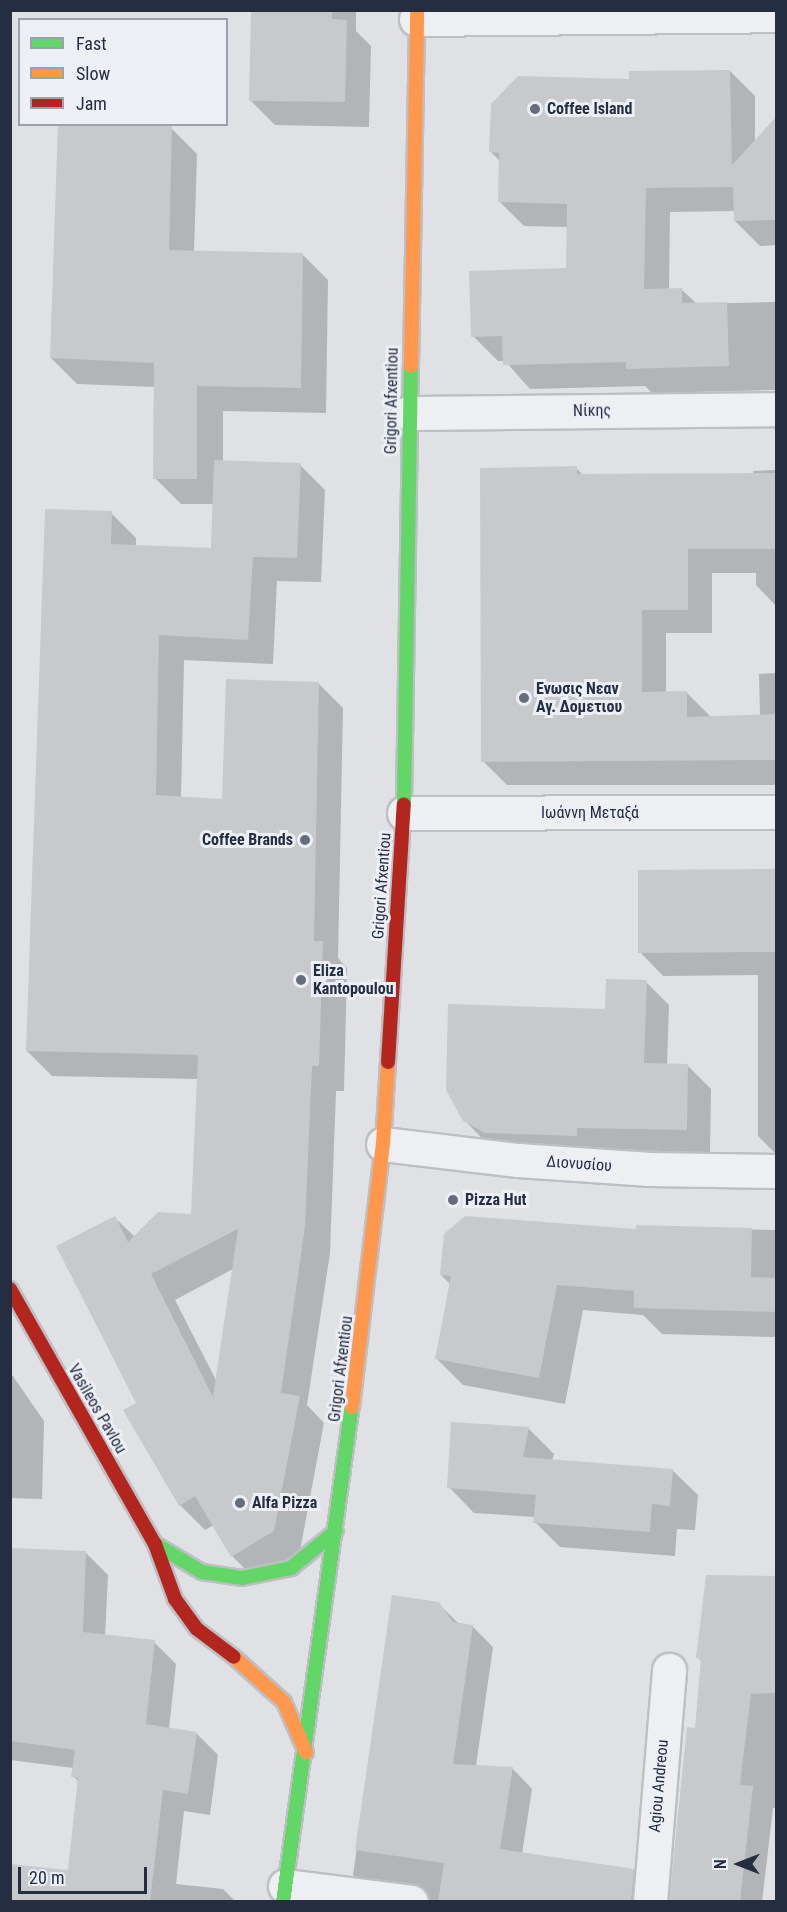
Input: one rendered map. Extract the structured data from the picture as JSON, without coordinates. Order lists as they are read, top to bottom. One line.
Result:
{"streets":{"main road":["Grigori Afxentiou","Vasileos Pavlou"],"street":["Νίκης","Ιωάννη Μεταξά","Διονυσίου","Agiou Andreou"]},"crossings":[["Grigori Afxentiou","Νίκης"],["Grigori Afxentiou","Ιωάννη Μεταξά"],["Grigori Afxentiou","Διονυσίου"],["Grigori Afxentiou","Vasileos Pavlou"]],"places":["Coffee Island","Ενωσις Νεαν Αγ. Δομετιου","Coffee Brands","Eliza Kantopoulou","Pizza Hut","Alfa Pizza"],"legend":["Fast","Slow","Jam"],"scale_bar":"20 m","north":"left"}
